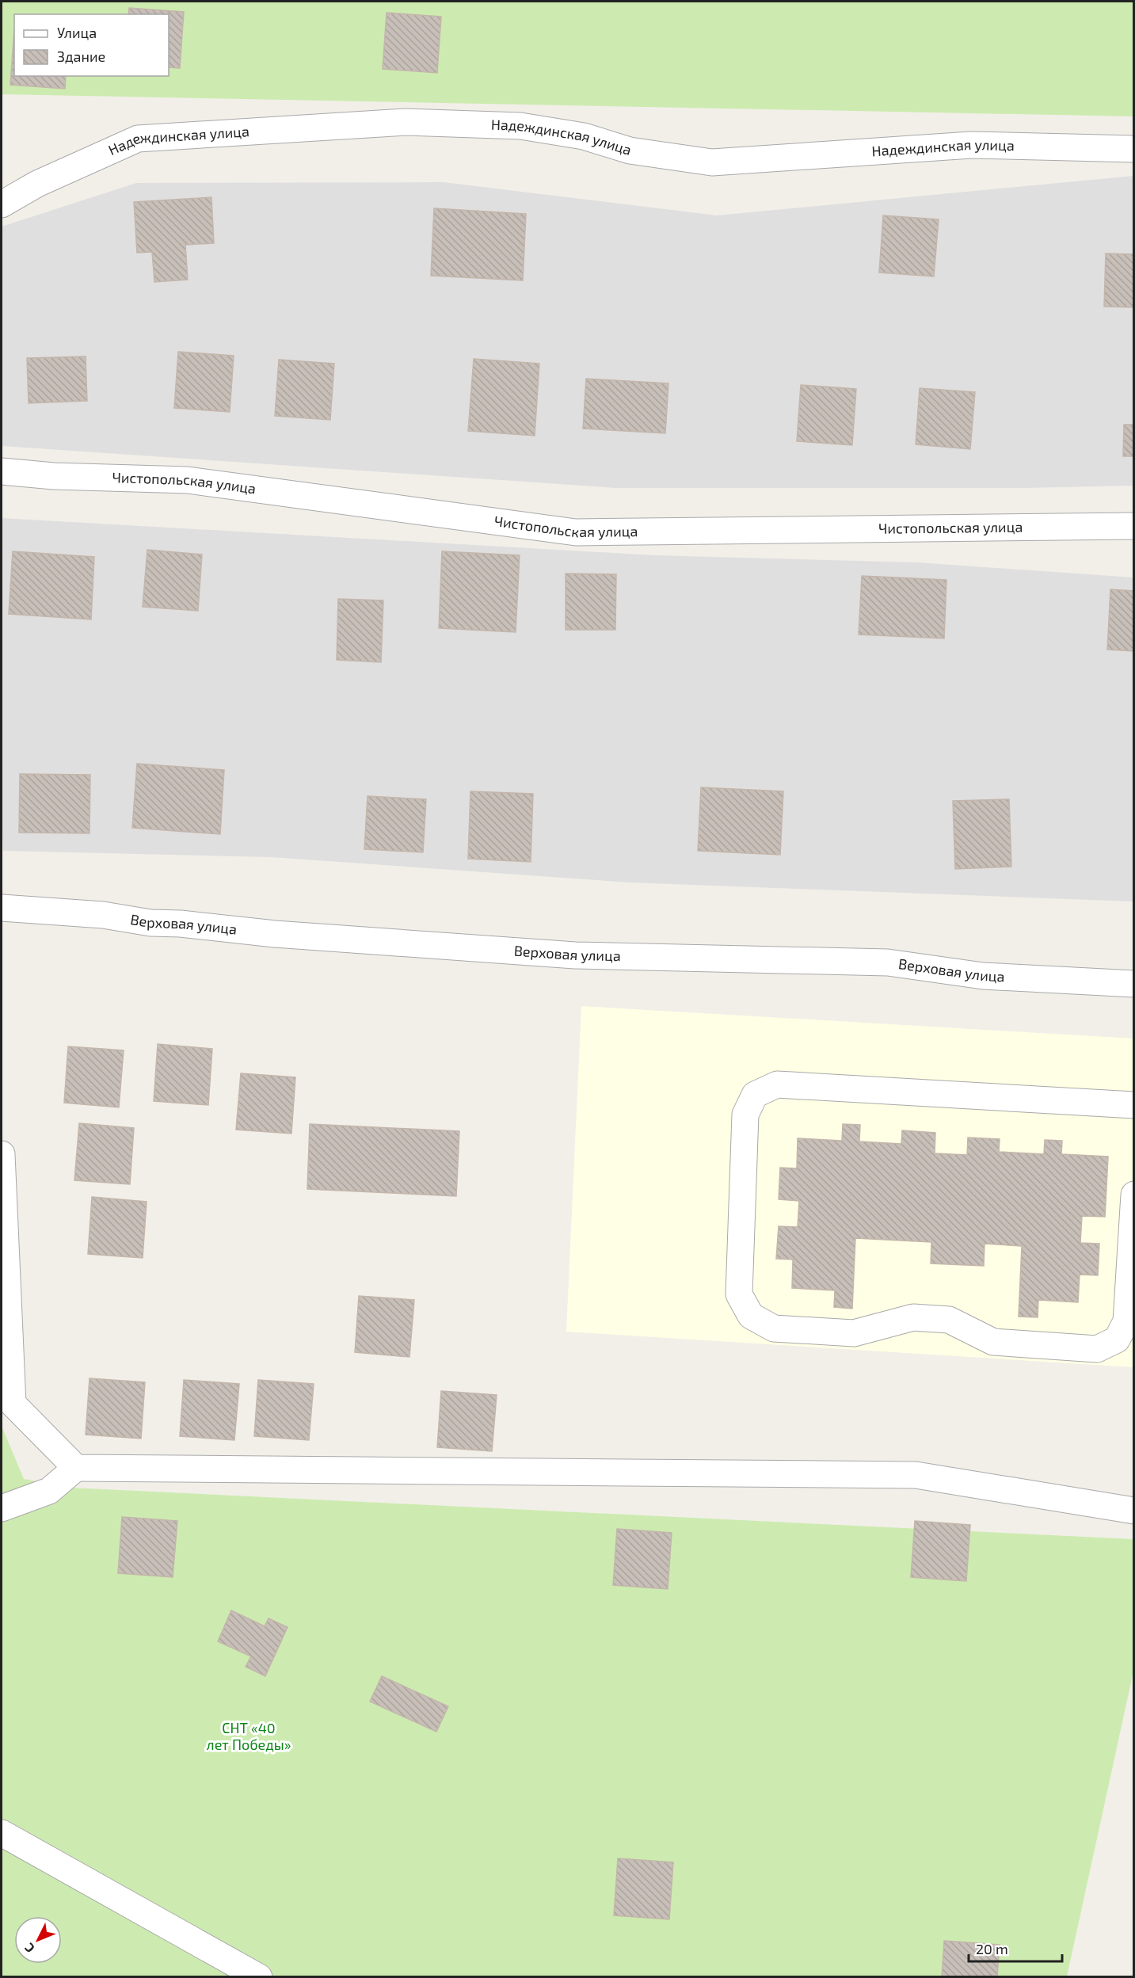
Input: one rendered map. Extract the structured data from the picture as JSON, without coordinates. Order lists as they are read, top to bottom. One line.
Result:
{"streets":{"street":["Надеждинская улица","Чистопольская улица","Верховая улица"]},"parks":["СНТ «40 лет Победы»"],"legend":["Улица","Здание"],"scale_bar":"20 m","north":"bottom left"}
